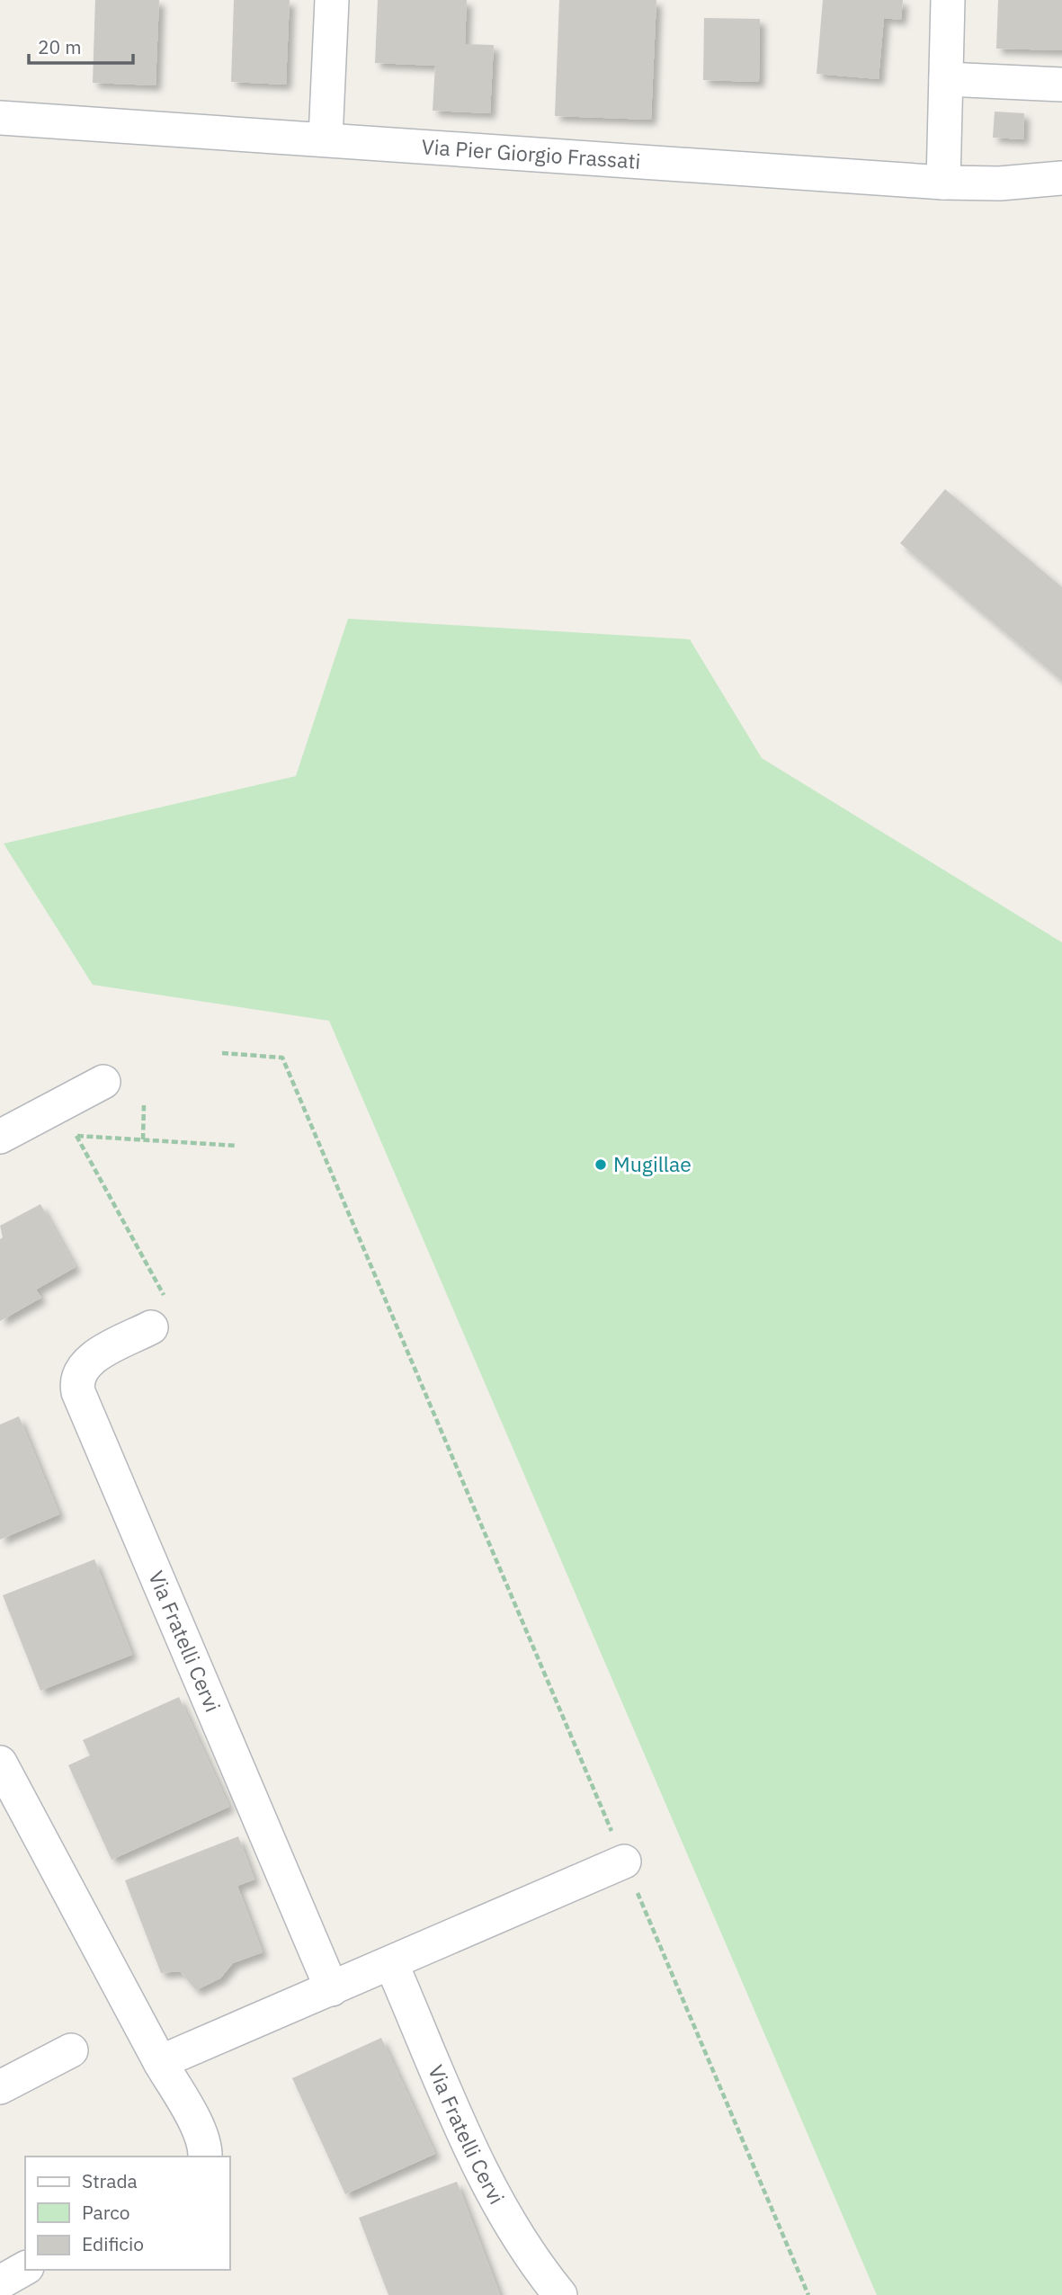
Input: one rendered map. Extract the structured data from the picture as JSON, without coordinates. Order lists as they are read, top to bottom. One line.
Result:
{"streets":{"street":["Via Pier Giorgio Frassati","Via Fratelli Cervi"]},"places":["Mugillae"],"legend":["Strada","Parco","Edificio"],"scale_bar":"20 m"}
